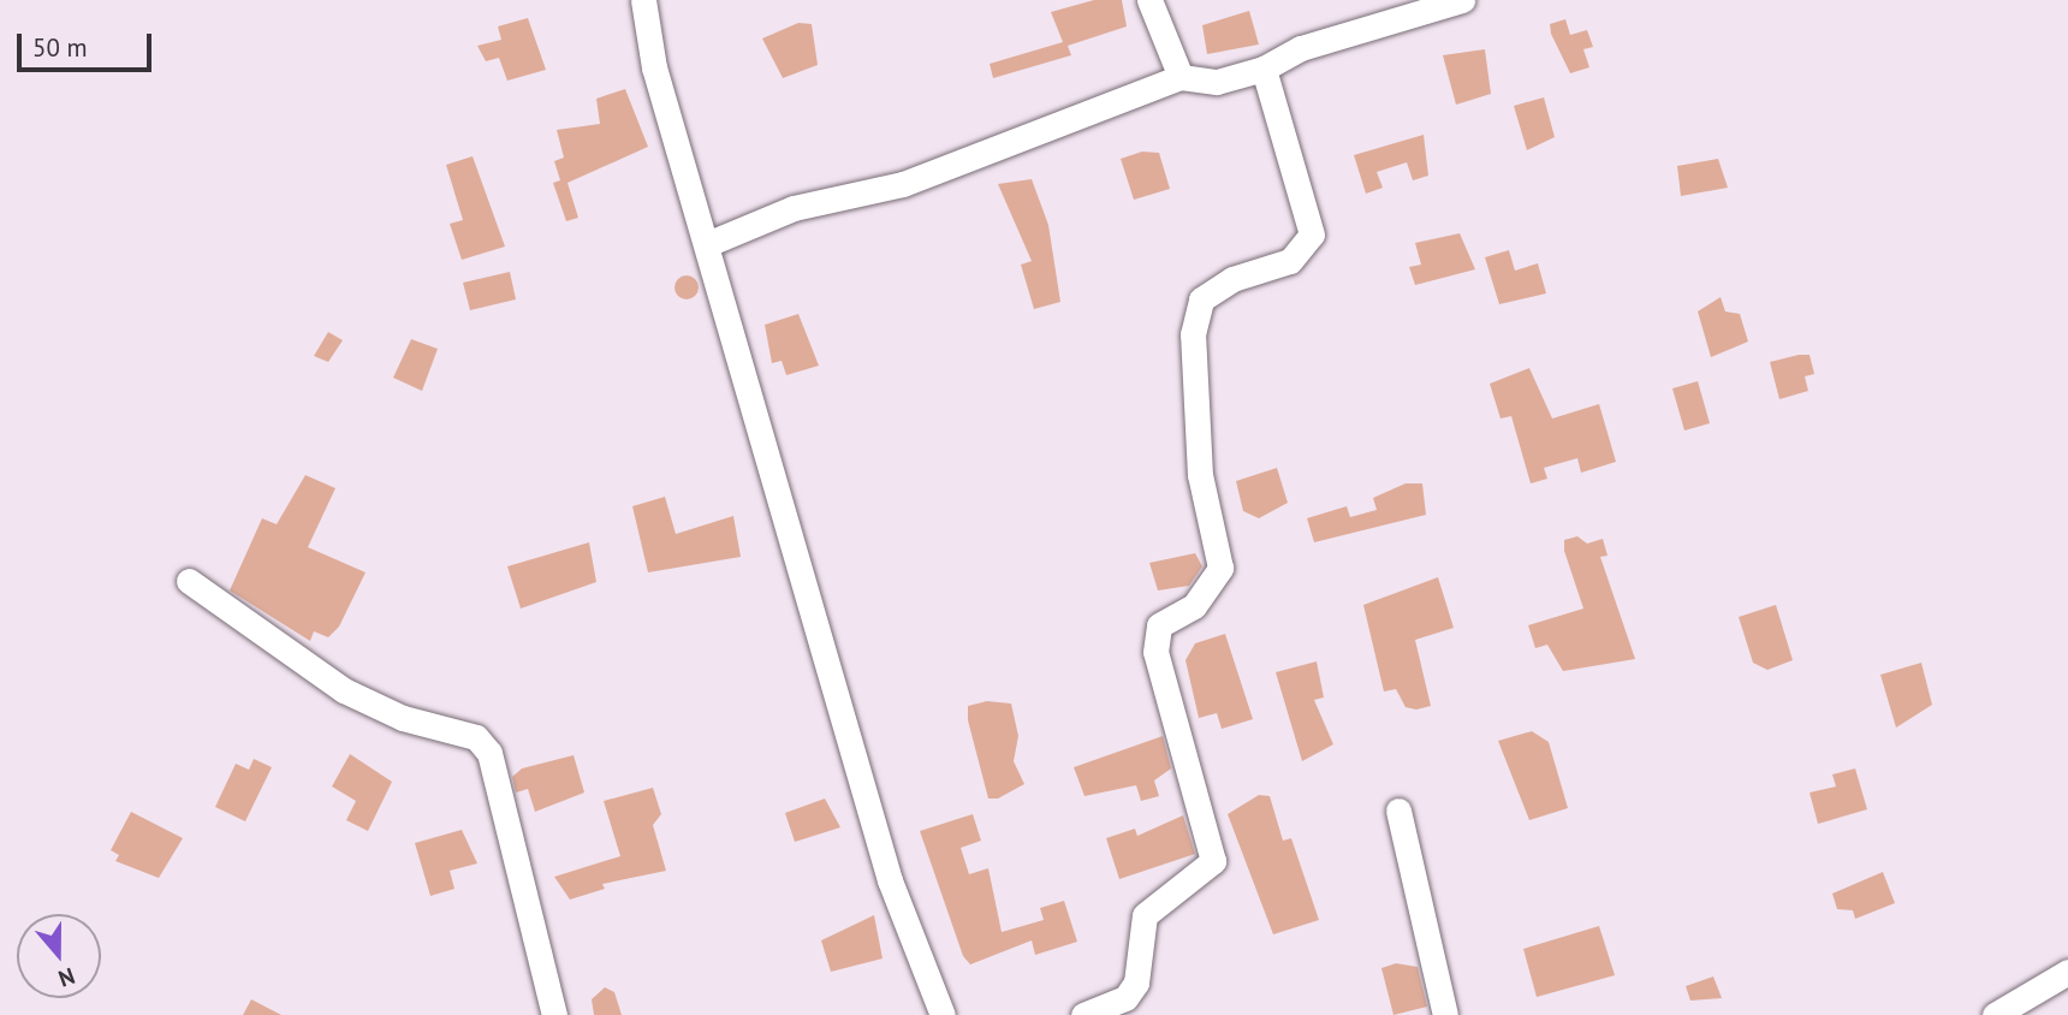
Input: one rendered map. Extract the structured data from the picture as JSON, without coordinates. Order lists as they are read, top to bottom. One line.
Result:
{"scale_bar":"50 m","north":"bottom"}
